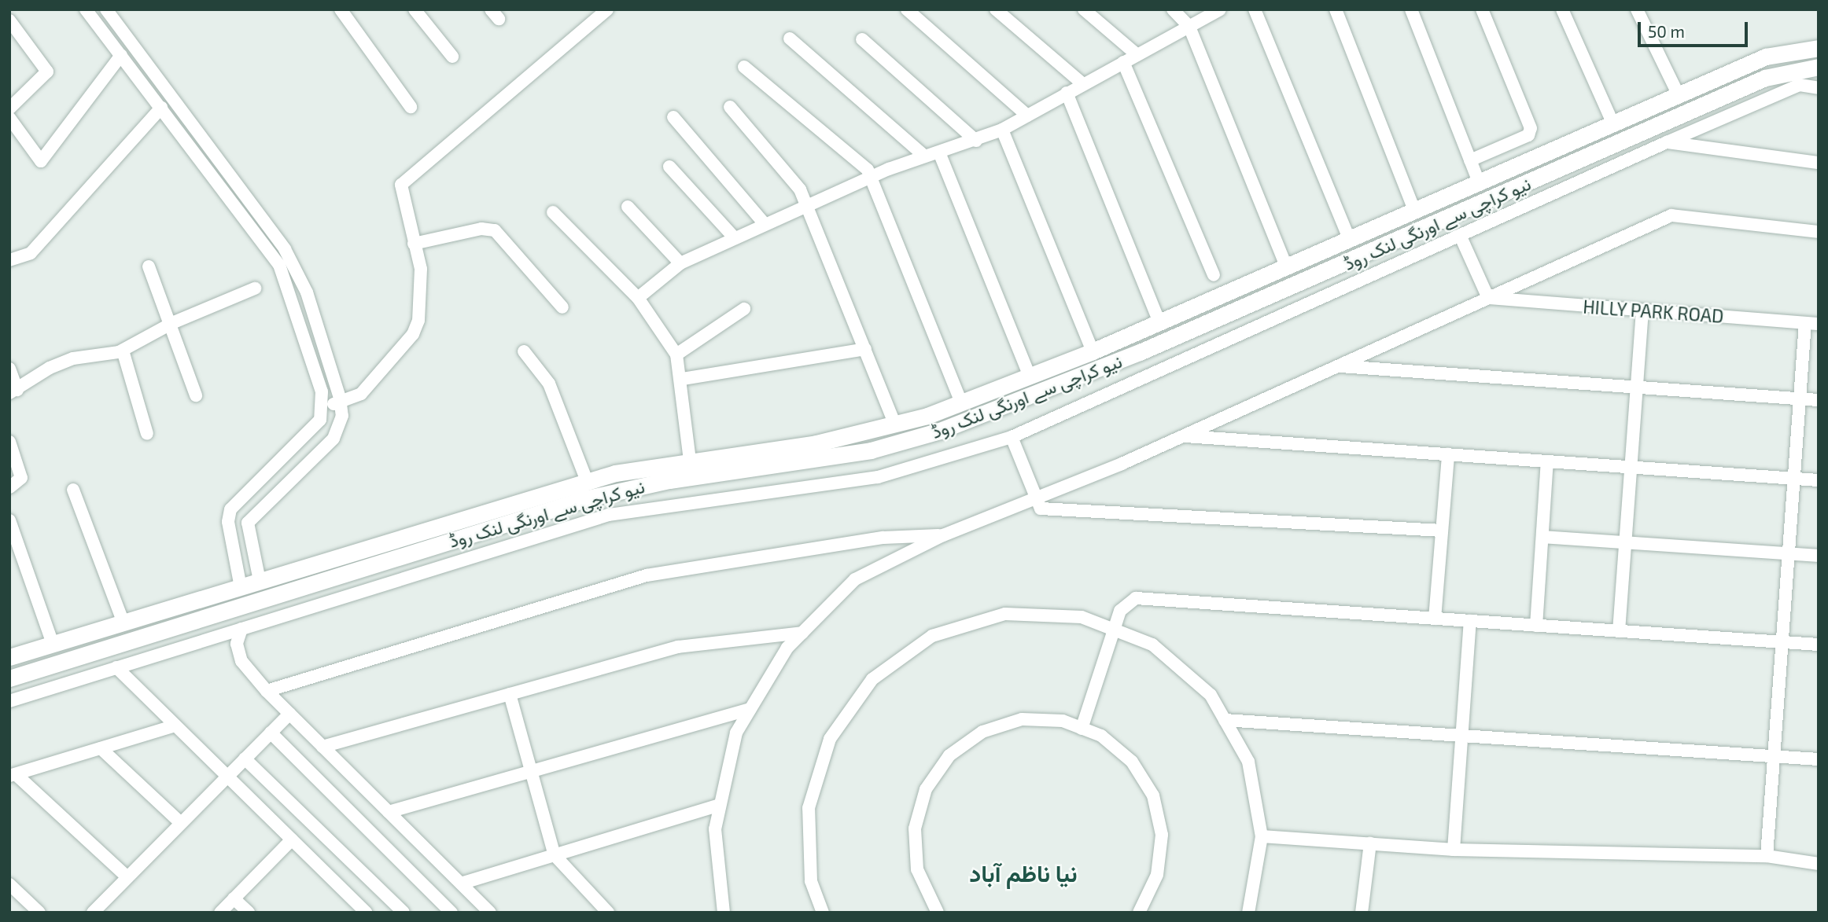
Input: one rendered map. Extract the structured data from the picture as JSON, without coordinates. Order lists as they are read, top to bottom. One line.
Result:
{"streets":{"street":["نیو کراچی سے اورنگی لنک روڈ","HILLY PARK ROAD"]},"districts":["نیا ناظم آباد"],"scale_bar":"50 m"}
